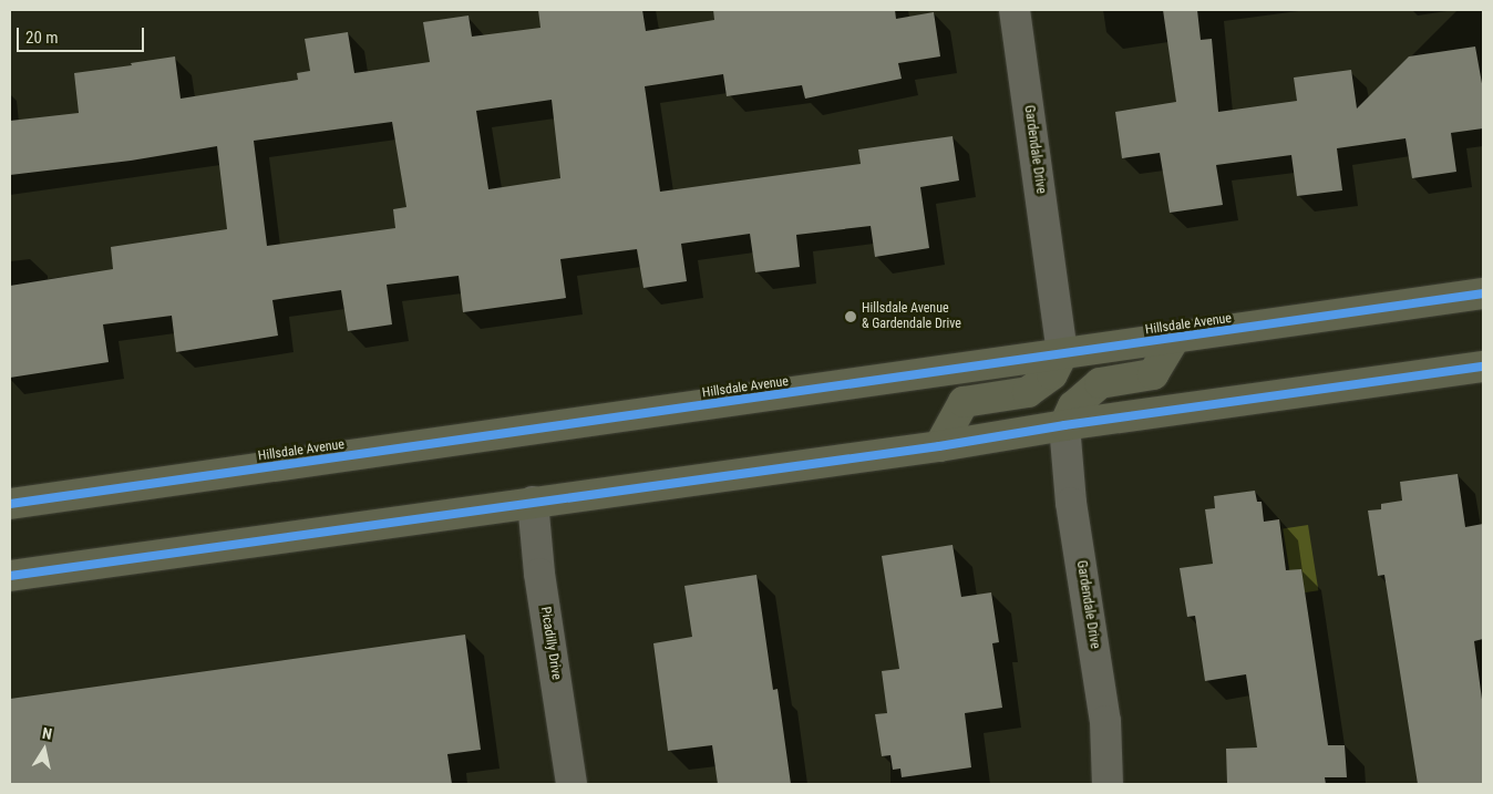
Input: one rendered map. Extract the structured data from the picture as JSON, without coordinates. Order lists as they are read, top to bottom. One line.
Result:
{"streets":{"highway":["Hillsdale Avenue"],"street":["Gardendale Drive","Picadilly Drive"]},"crossings":[["Gardendale Drive","Hillsdale Avenue"]],"places":["Hillsdale Avenue & Gardendale Drive"],"scale_bar":"20 m","north":"top"}
